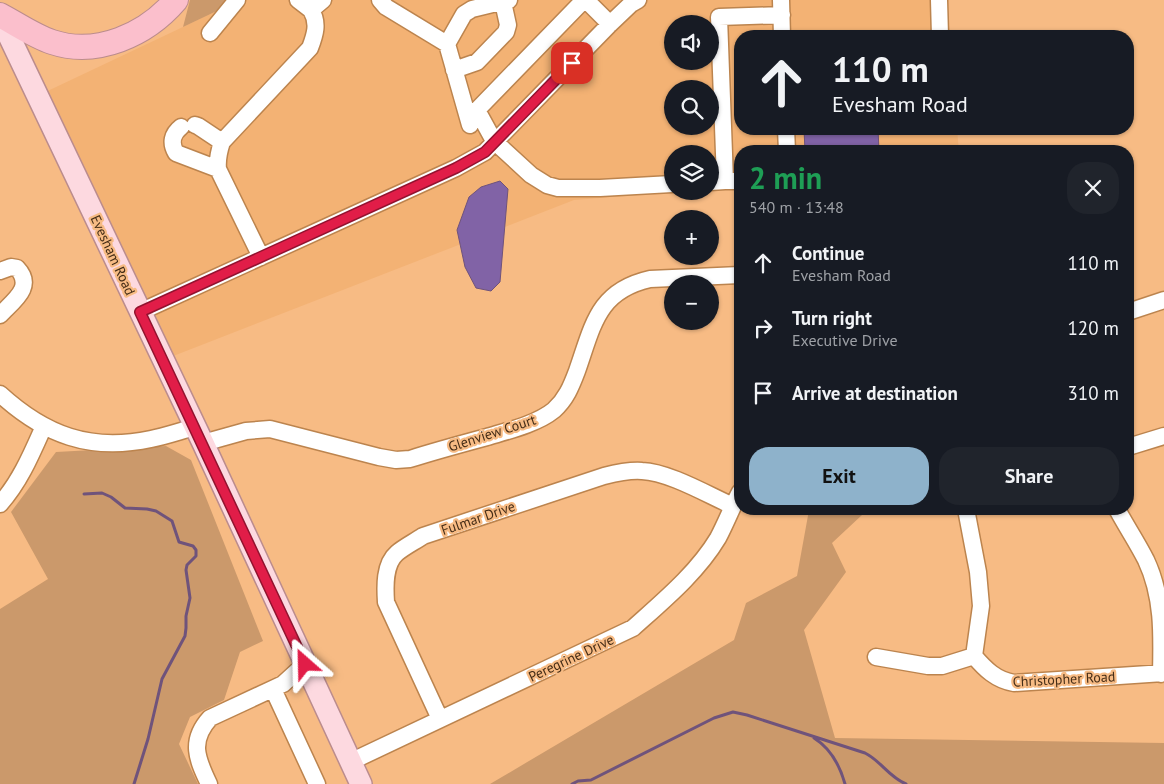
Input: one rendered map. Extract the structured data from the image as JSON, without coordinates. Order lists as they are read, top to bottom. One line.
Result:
{"streets":{"main road":["Evesham Road"],"street":["Glenview Court","Fulmar Drive","Peregrine Drive","Christopher Road"]},"crossings":[["Evesham Road","Glenview Court"],["Evesham Road","Peregrine Drive"],["Fulmar Drive","Peregrine Drive"]],"page":{"map_buttons":["+","−"],"turn":["110 m","Evesham Road"],"heading":["2 min","540 m · 13:48"],"list":[{"name":"Continue","note":"Evesham Road","value":"110 m"},{"name":"Turn right","note":"Executive Drive","value":"120 m"},{"name":"Arrive at destination","value":"310 m"}],"buttons":["Exit","Share"]}}
